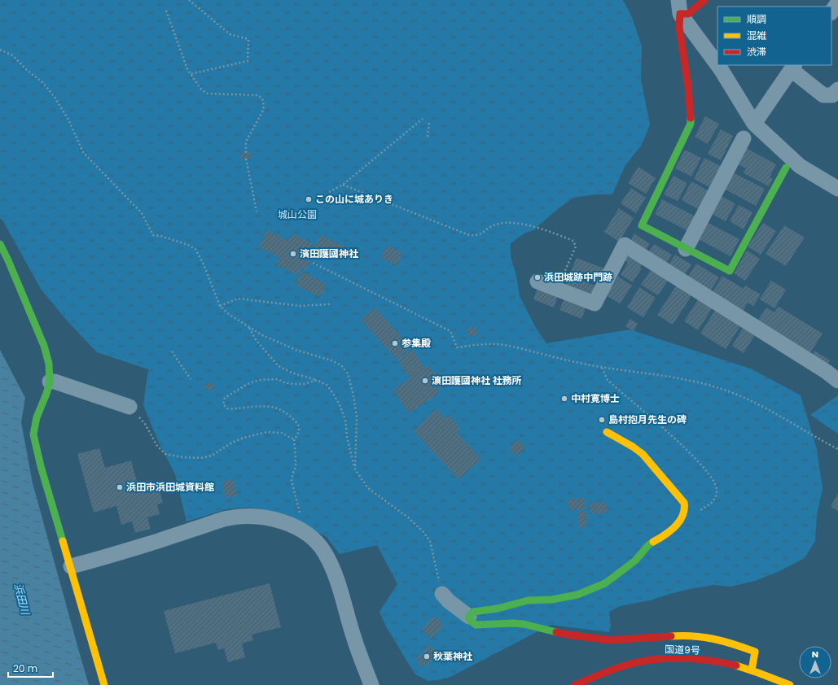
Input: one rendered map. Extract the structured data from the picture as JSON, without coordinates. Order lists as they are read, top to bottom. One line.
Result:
{"streets":{"main road":["国道9号"]},"water":["浜田川"],"parks":["城山公園"],"places":["この山に城ありき","濱田護國神社","浜田城跡中門跡","参集殿","濵田護國神社 社務所","中村寛博士","島村抱月先生の碑","浜田市浜田城資料館","秋葉神社"],"legend":["順調","混雑","渋滞"],"scale_bar":"20 m","north":"top"}
